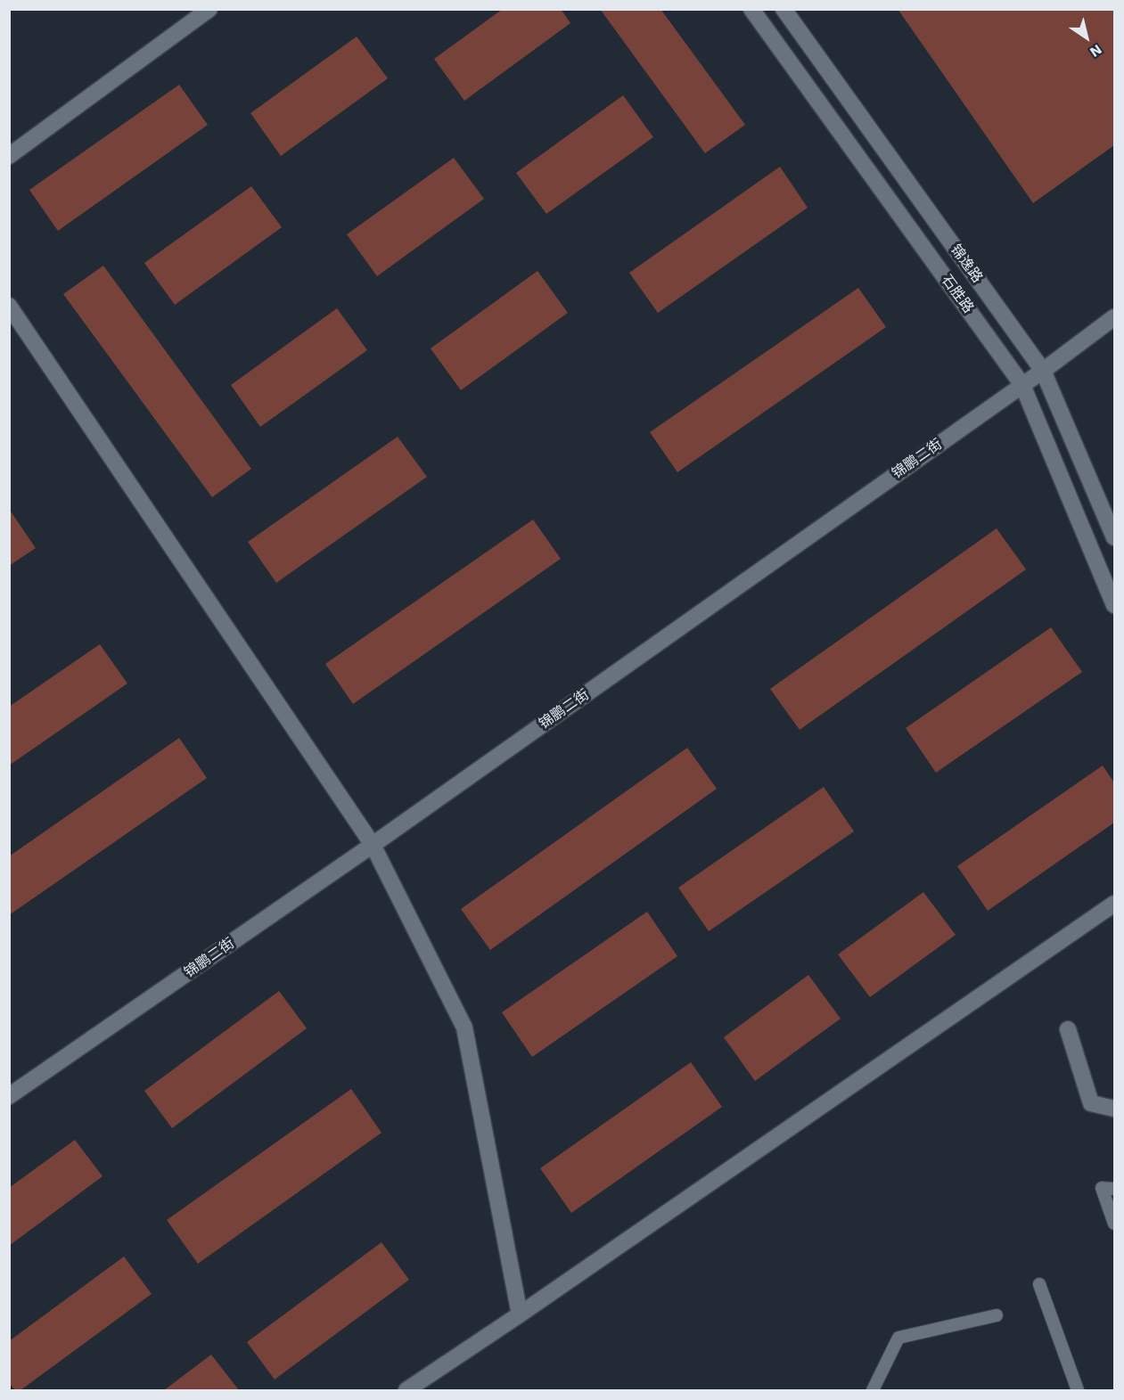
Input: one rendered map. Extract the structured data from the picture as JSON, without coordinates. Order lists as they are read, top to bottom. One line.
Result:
{"streets":{"street":["锦逸路","石胜路","锦鹏二街"]},"crossings":[["锦逸路","锦鹏二街"],["石胜路","锦鹏二街"]],"north":"bottom right"}
